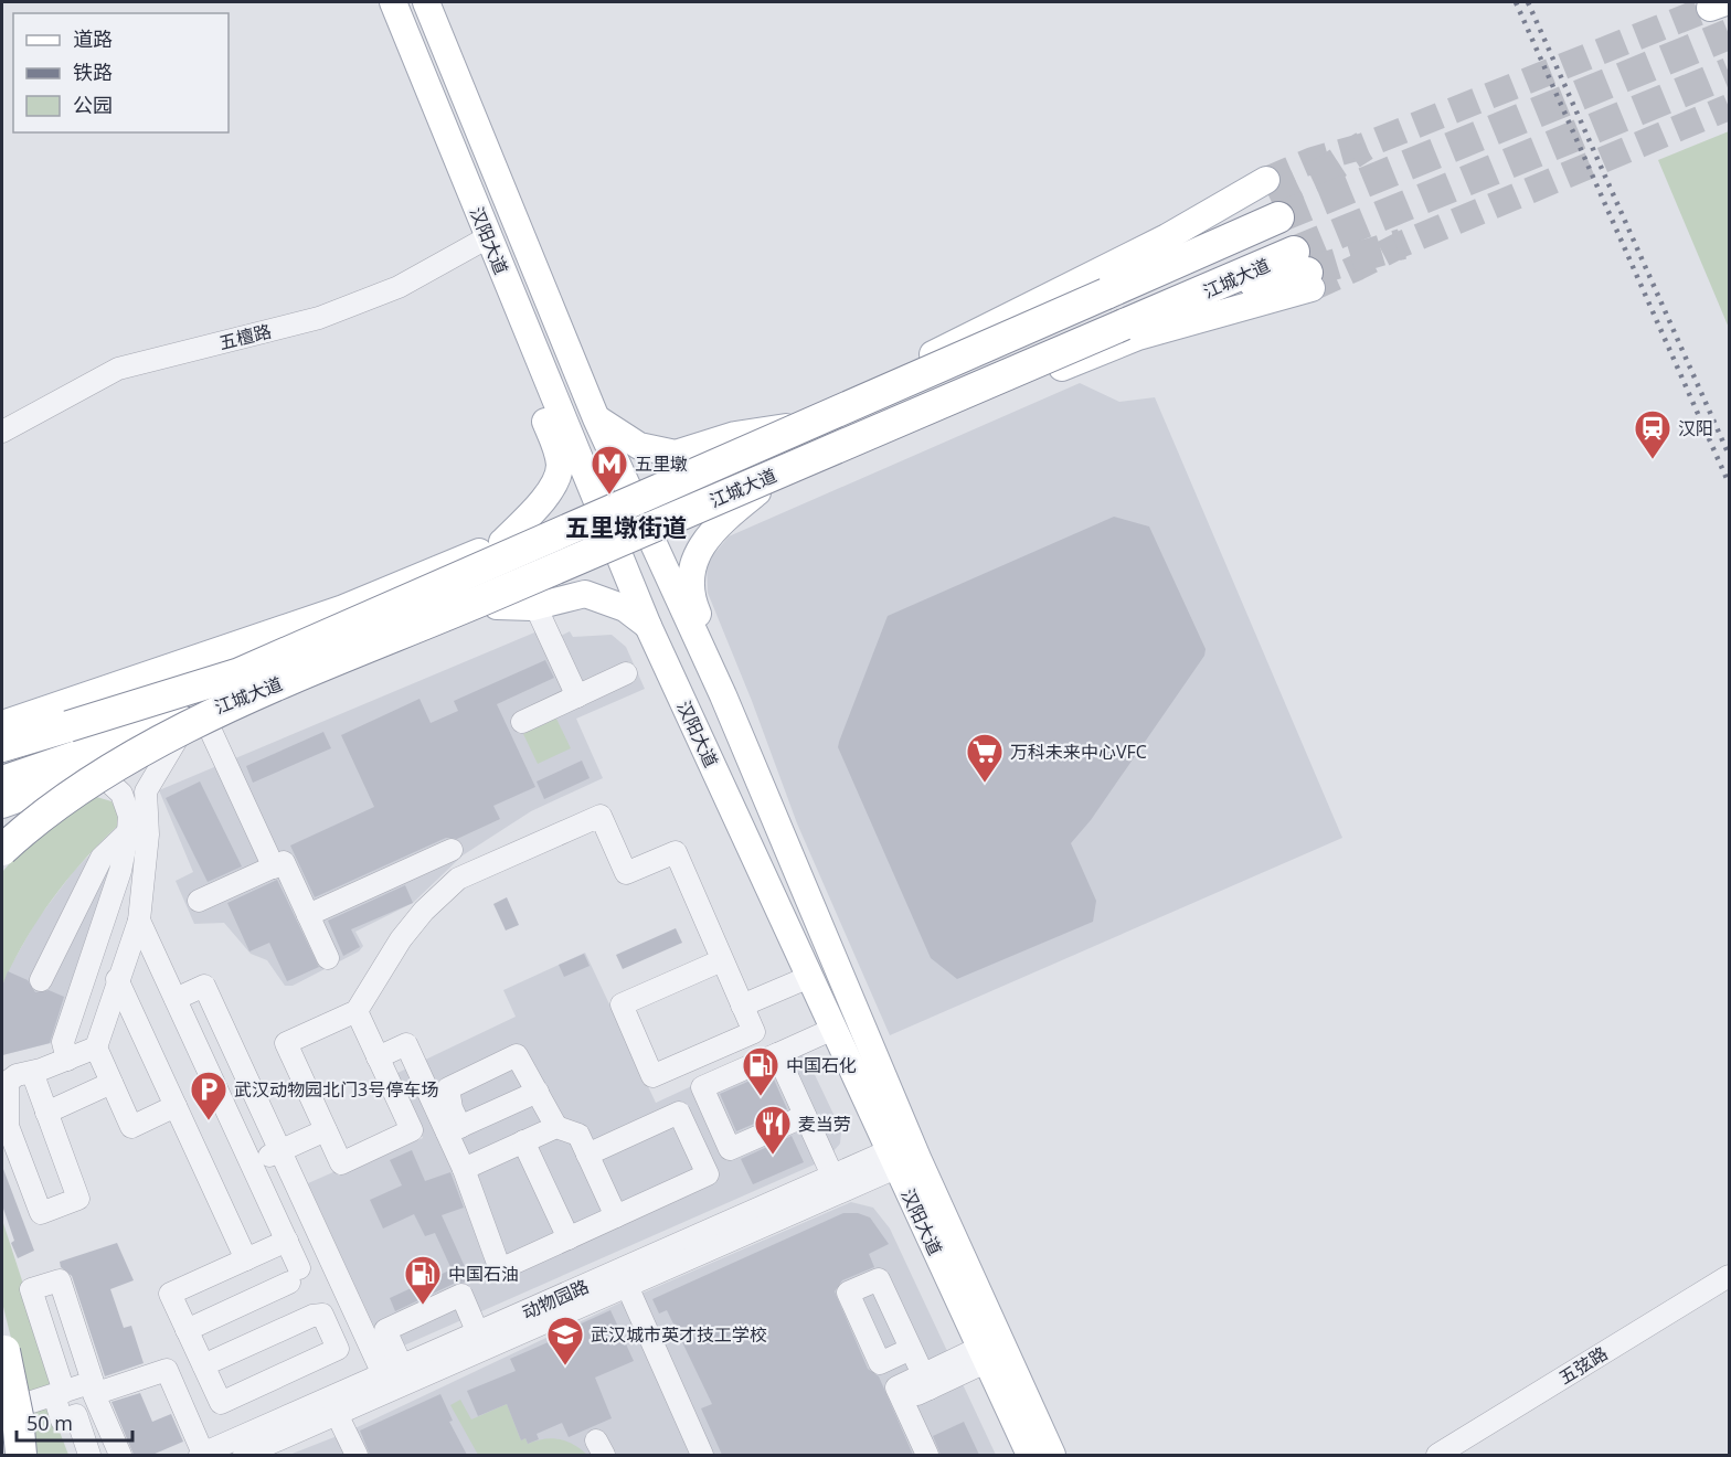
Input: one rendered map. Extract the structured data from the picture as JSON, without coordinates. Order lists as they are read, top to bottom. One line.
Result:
{"streets":{"highway":["江城大道"],"main road":["汉阳大道"],"street":["五檀路","动物园路","五弦路"]},"crossings":[["汉阳大道","江城大道"],["汉阳大道","五檀路"],["汉阳大道","动物园路"]],"districts":["五里墩街道"],"places":{"station":["汉阳"],"metro station":["五里墩"],"supermarket":["万科未来中心VFC"],"fuel station":["中国石化","中国石油"],"parking":["武汉动物园北门3号停车场"],"restaurant":["麦当劳"],"school or university":["武汉城市英才技工学校"]},"legend":["道路","铁路","公园"],"scale_bar":"50 m"}
